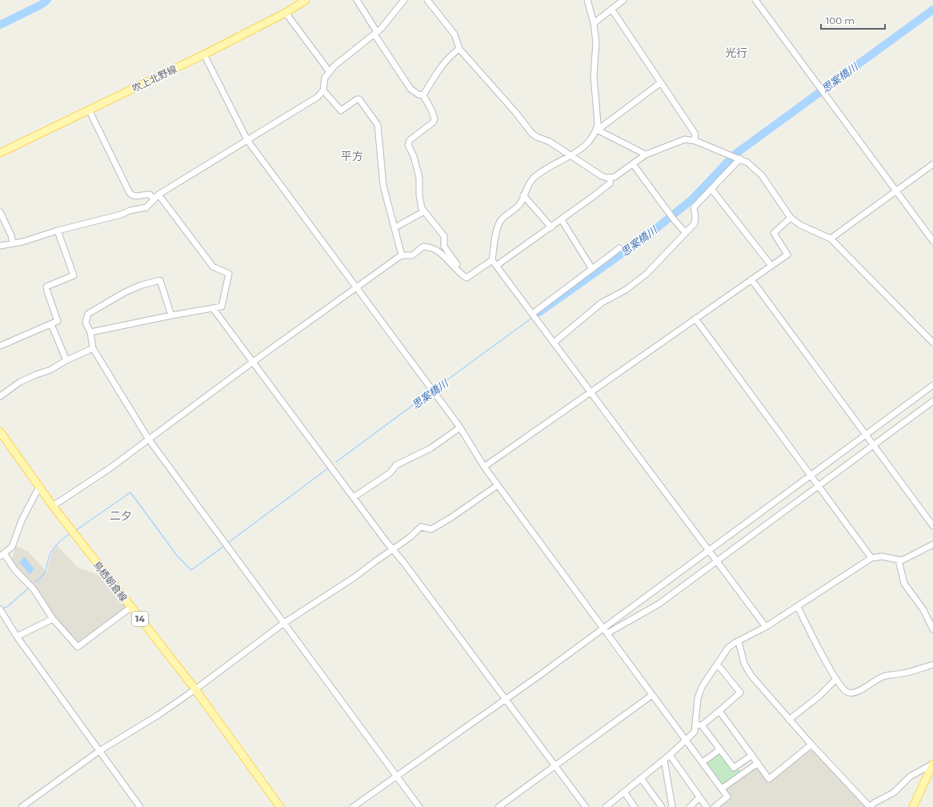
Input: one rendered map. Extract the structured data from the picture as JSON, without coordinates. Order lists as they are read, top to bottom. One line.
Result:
{"streets":{"main road":["吹上北野線","鳥栖朝倉線","14"]},"districts":["光行","平方","二夕"],"water":["思案橋川"],"scale_bar":"100 m"}
